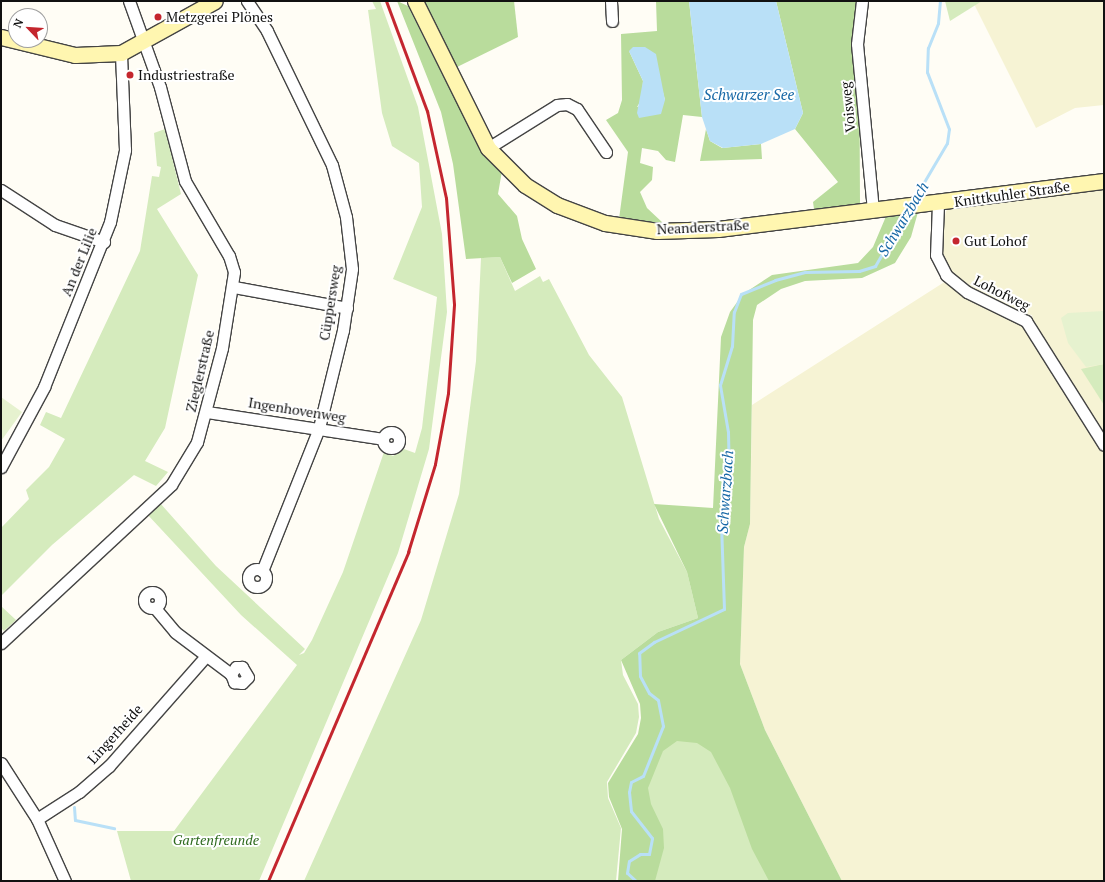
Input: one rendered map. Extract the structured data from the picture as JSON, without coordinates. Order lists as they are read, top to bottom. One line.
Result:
{"streets":{"street":["Voisweg","Knittkuhler Straße","Neanderstraße","An der Lilie","Lohofweg","Cüppersweg","Zieglerstraße","Ingenhovenweg","Lingerheide"]},"crossings":[["Voisweg","Neanderstraße"],["Knittkuhler Straße","Neanderstraße"],["Knittkuhler Straße","Lohofweg"],["Cüppersweg","Ingenhovenweg"],["Zieglerstraße","Ingenhovenweg"]],"water":["Schwarzer See","Schwarzbach"],"parks":["Gartenfreunde"],"places":["Metzgerei Plönes","Industriestraße","Gut Lohof"],"north":"top left"}
